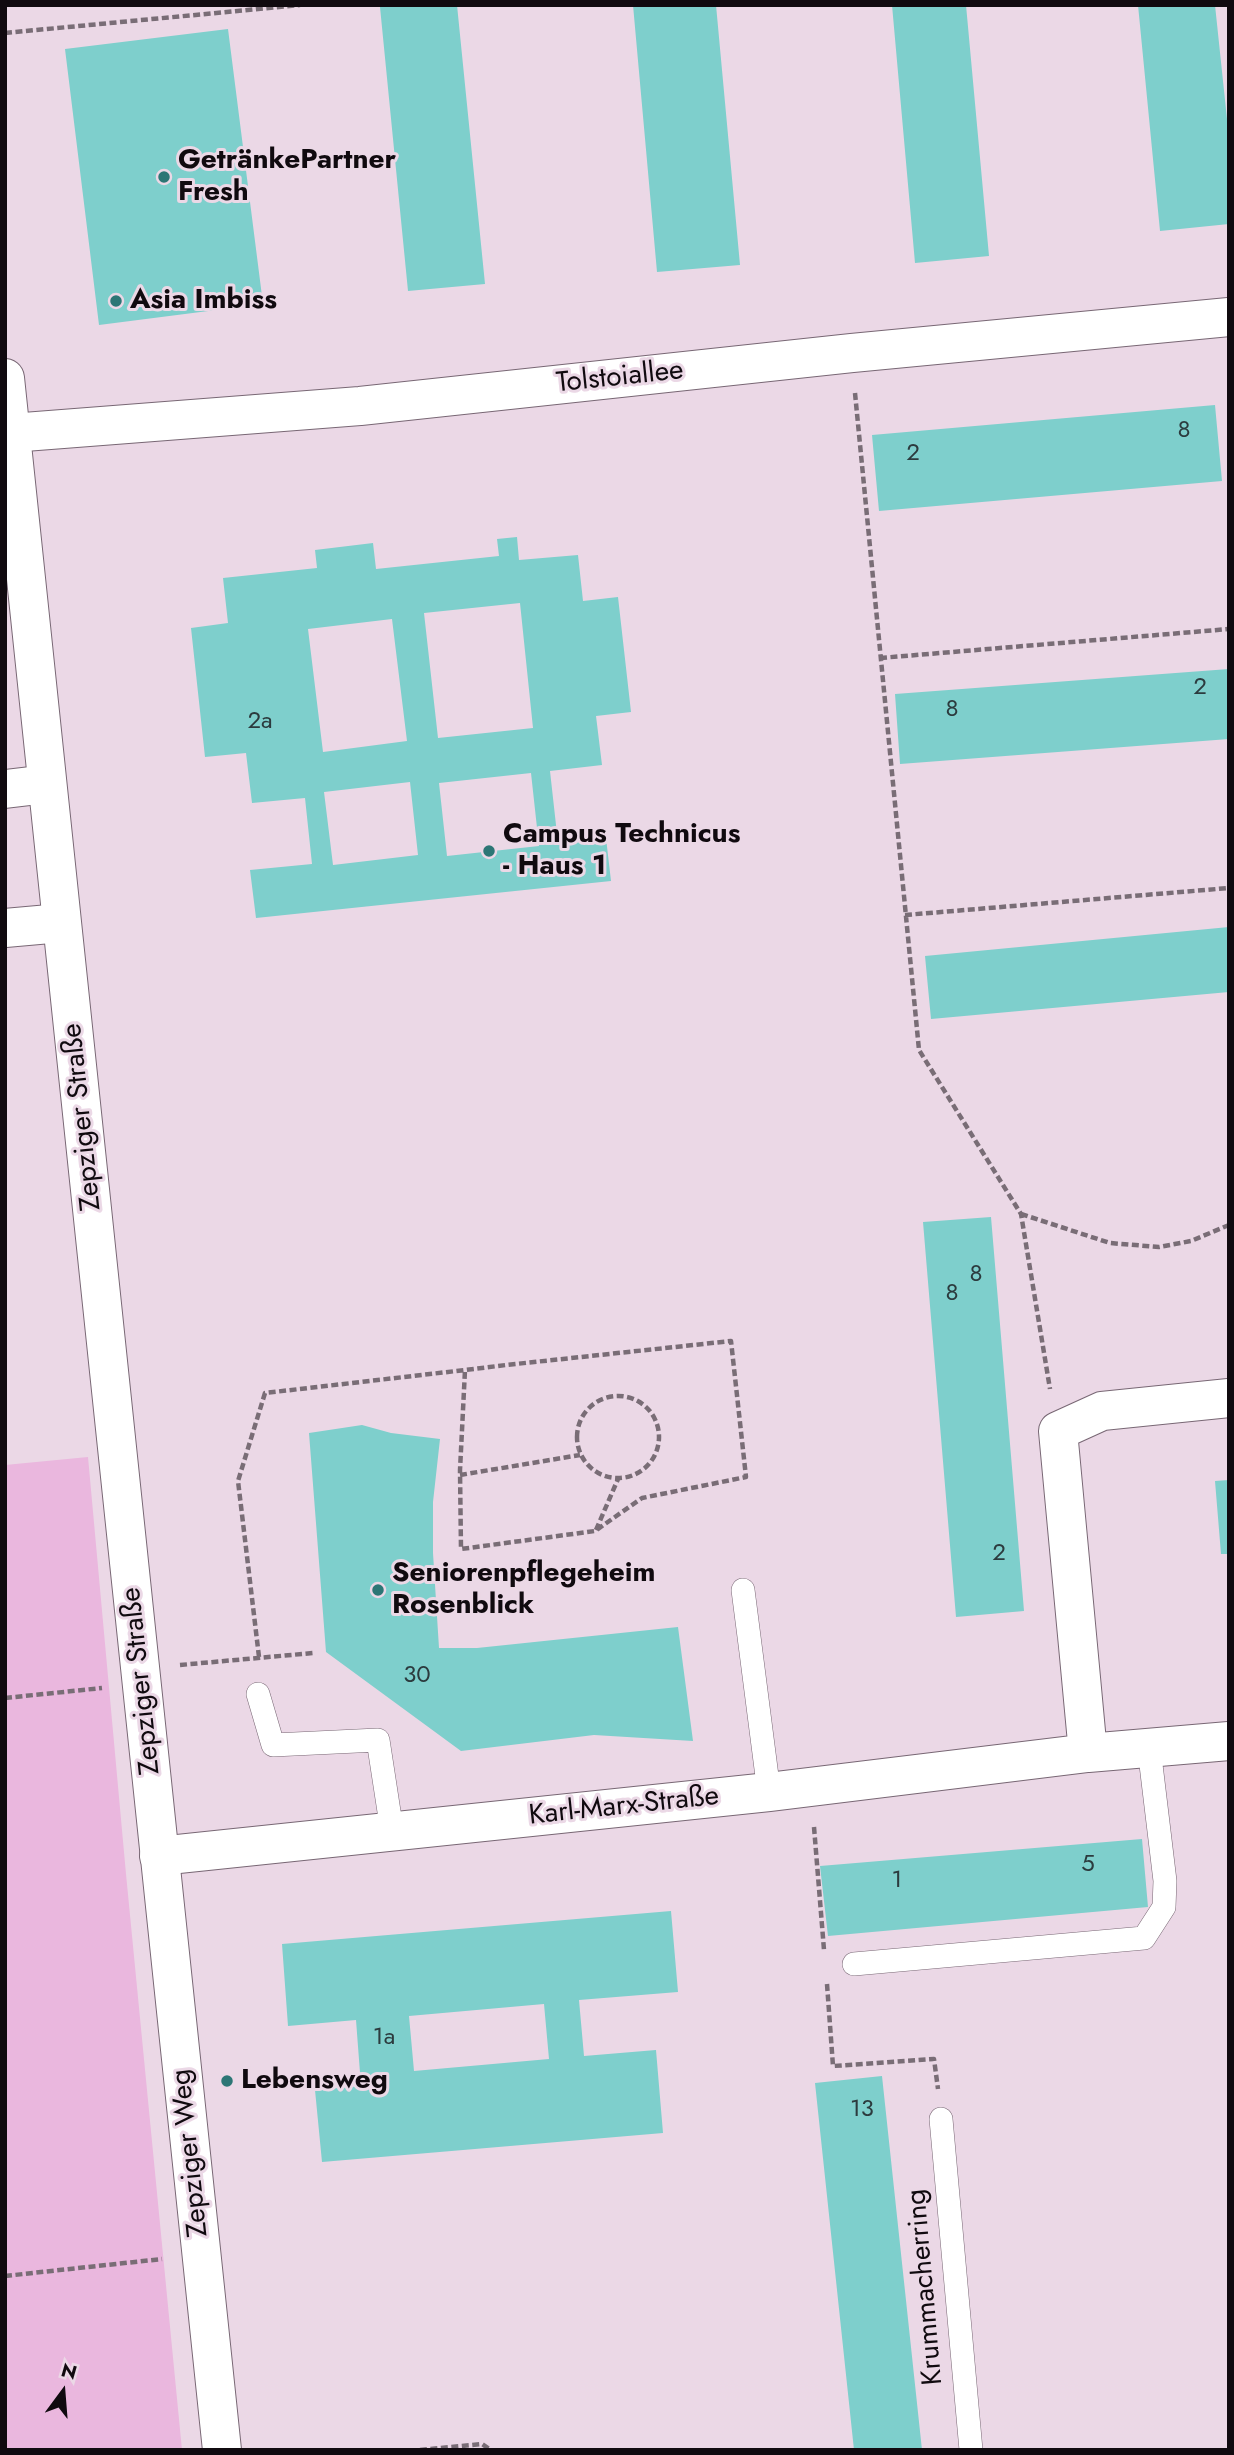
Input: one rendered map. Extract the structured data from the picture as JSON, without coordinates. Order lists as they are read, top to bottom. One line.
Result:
{"streets":{"street":["Tolstoiallee","Zepziger Straße","Karl-Marx-Straße","Zepziger Weg"],"lane":["Krummacherring"]},"crossings":[["Tolstoiallee","Zepziger Straße"],["Zepziger Straße","Karl-Marx-Straße"],["Zepziger Straße","Zepziger Weg"],["Karl-Marx-Straße","Zepziger Weg"]],"places":["GetränkePartner Fresh","Asia Imbiss","Campus Technicus - Haus 1","Seniorenpflegeheim Rosenblick","Lebensweg"],"house_numbers":["8","2","2","8","2a","8","8","2","30","5","1","1a","13"],"north":"top"}
